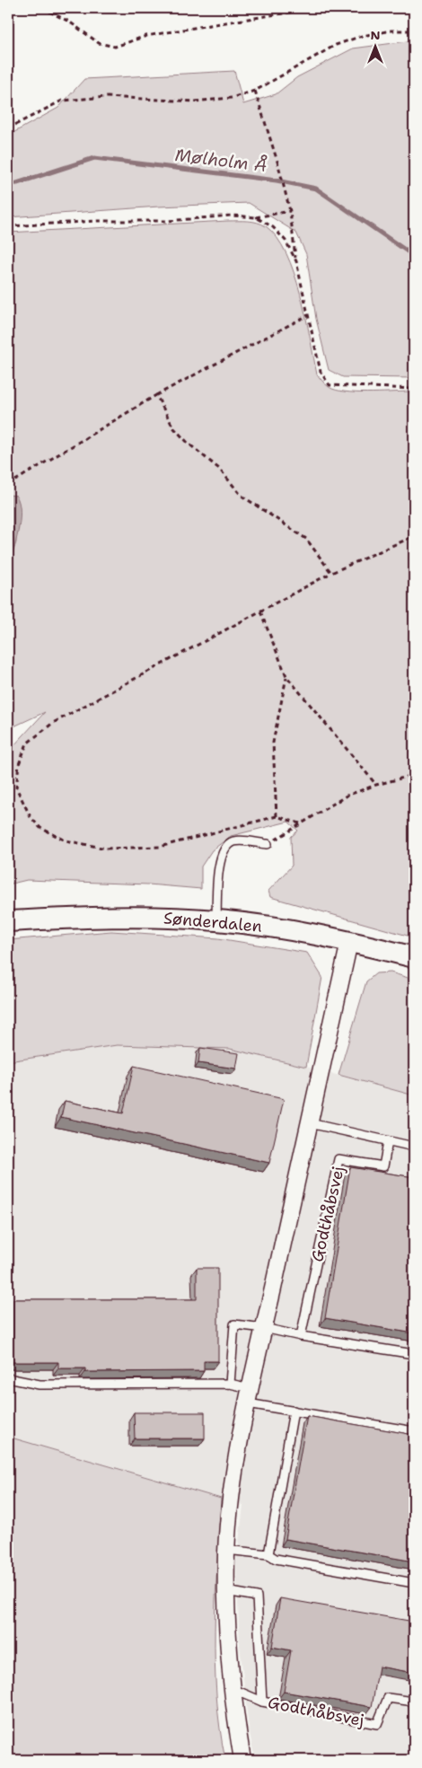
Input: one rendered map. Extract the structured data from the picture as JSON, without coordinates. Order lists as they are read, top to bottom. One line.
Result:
{"streets":{"street":["Sønderdalen"],"lane":["Godthåbsvej"]},"water":["Mølholm Å"],"north":"top"}
